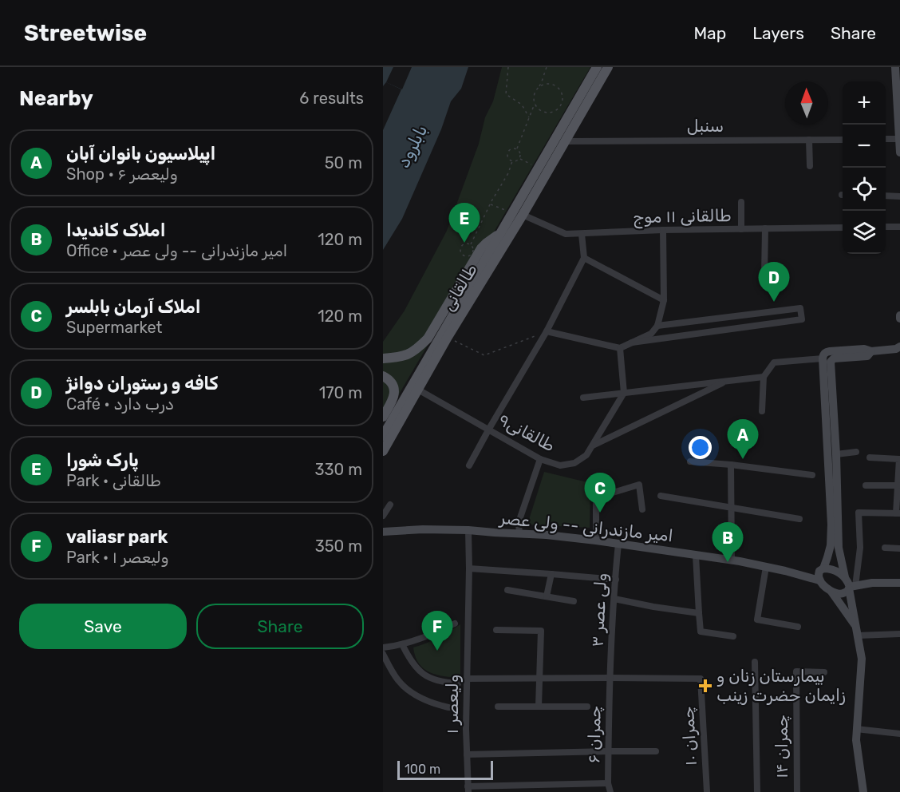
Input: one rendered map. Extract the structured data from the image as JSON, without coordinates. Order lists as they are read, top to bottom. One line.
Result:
{"streets":{"main road":["طالقانی"],"street":["سنبل","طالقانی ۱۱ موج","طالقانی۹","امیر مازندرانی -- ولی عصر","ولی عصر ۳","ولیعصر ۱","چمران ۶","چمران ۱۰","چمران ۱۴"]},"crossings":[["سنبل","طالقانی"],["طالقانی ۱۱ موج","طالقانی"],["طالقانی","طالقانی۹"],["امیر مازندرانی -- ولی عصر","ولی عصر ۳"],["امیر مازندرانی -- ولی عصر","ولیعصر ۱"],["ولی عصر ۳","چمران ۶"],["ولی عصر ۳","چمران ۱۰"],["چمران ۶","چمران ۱۰"]],"water":["بابلرود"],"places":{"health":["بیمارستان زنان و زایمان حضرت زینب"]},"scale_bar":"100 m","north":"top","page":{"header":"Streetwise","nav":["Map","Layers","Share"],"heading":["Nearby","6 results"],"map_buttons":["+","−"],"list":[{"mark":"A","name":"اپیلاسیون بانوان آبان","note":"Shop · ولیعصر ۶","value":"50 m"},{"mark":"B","name":"املاک کاندیدا","note":"Office · امیر مازندرانی -- ولی عصر","value":"120 m"},{"mark":"C","name":"املاک آرمان بابلسر","note":"Supermarket","value":"120 m"},{"mark":"D","name":"کافه و رستوران دوانژ","note":"Café · درب دارد","value":"170 m"},{"mark":"E","name":"پارک شورا","note":"Park · طالقانی","value":"330 m"},{"mark":"F","name":"valiasr park","note":"Park · ولیعصر ۱","value":"350 m"}],"pins":["E","D","A","C","B","F"],"buttons":["Save","Share"],"scale":"100 m"}}
